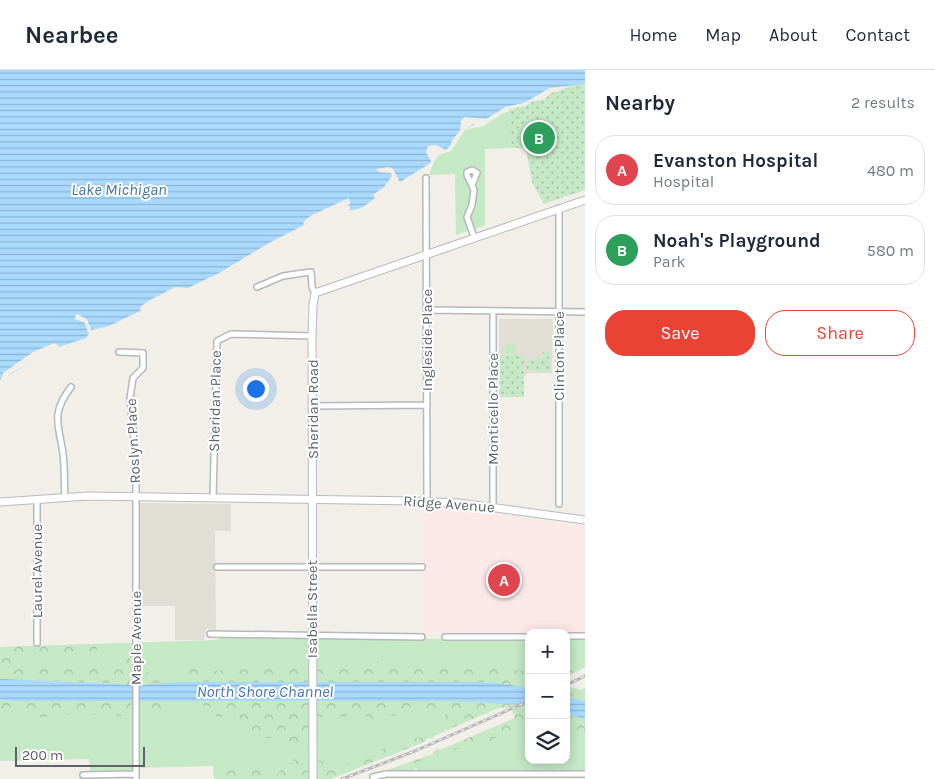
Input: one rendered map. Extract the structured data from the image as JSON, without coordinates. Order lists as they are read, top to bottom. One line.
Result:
{"streets":{"street":["Ingleside Place","Clinton Place","Sheridan Place","Sheridan Road","Monticello Place","Roslyn Place","Ridge Avenue","Laurel Avenue","Isabella Street","Maple Avenue"]},"crossings":[["Ingleside Place","Ridge Avenue"],["Sheridan Place","Sheridan Road"],["Sheridan Road","Ridge Avenue"],["Sheridan Road","Isabella Street"],["Monticello Place","Ridge Avenue"],["Roslyn Place","Maple Avenue"],["Ridge Avenue","Isabella Street"]],"water":["Lake Michigan","North Shore Channel"],"scale_bar":"200 m","page":{"header":"Nearbee","nav":["Home","Map","About","Contact"],"heading":["Nearby","2 results"],"pins":["B","A"],"list":[{"mark":"A","name":"Evanston Hospital","note":"Hospital","value":"480 m"},{"mark":"B","name":"Noah's Playground","note":"Park","value":"580 m"}],"buttons":["Save","Share"],"map_buttons":["+","−"],"scale":"200 m"}}
